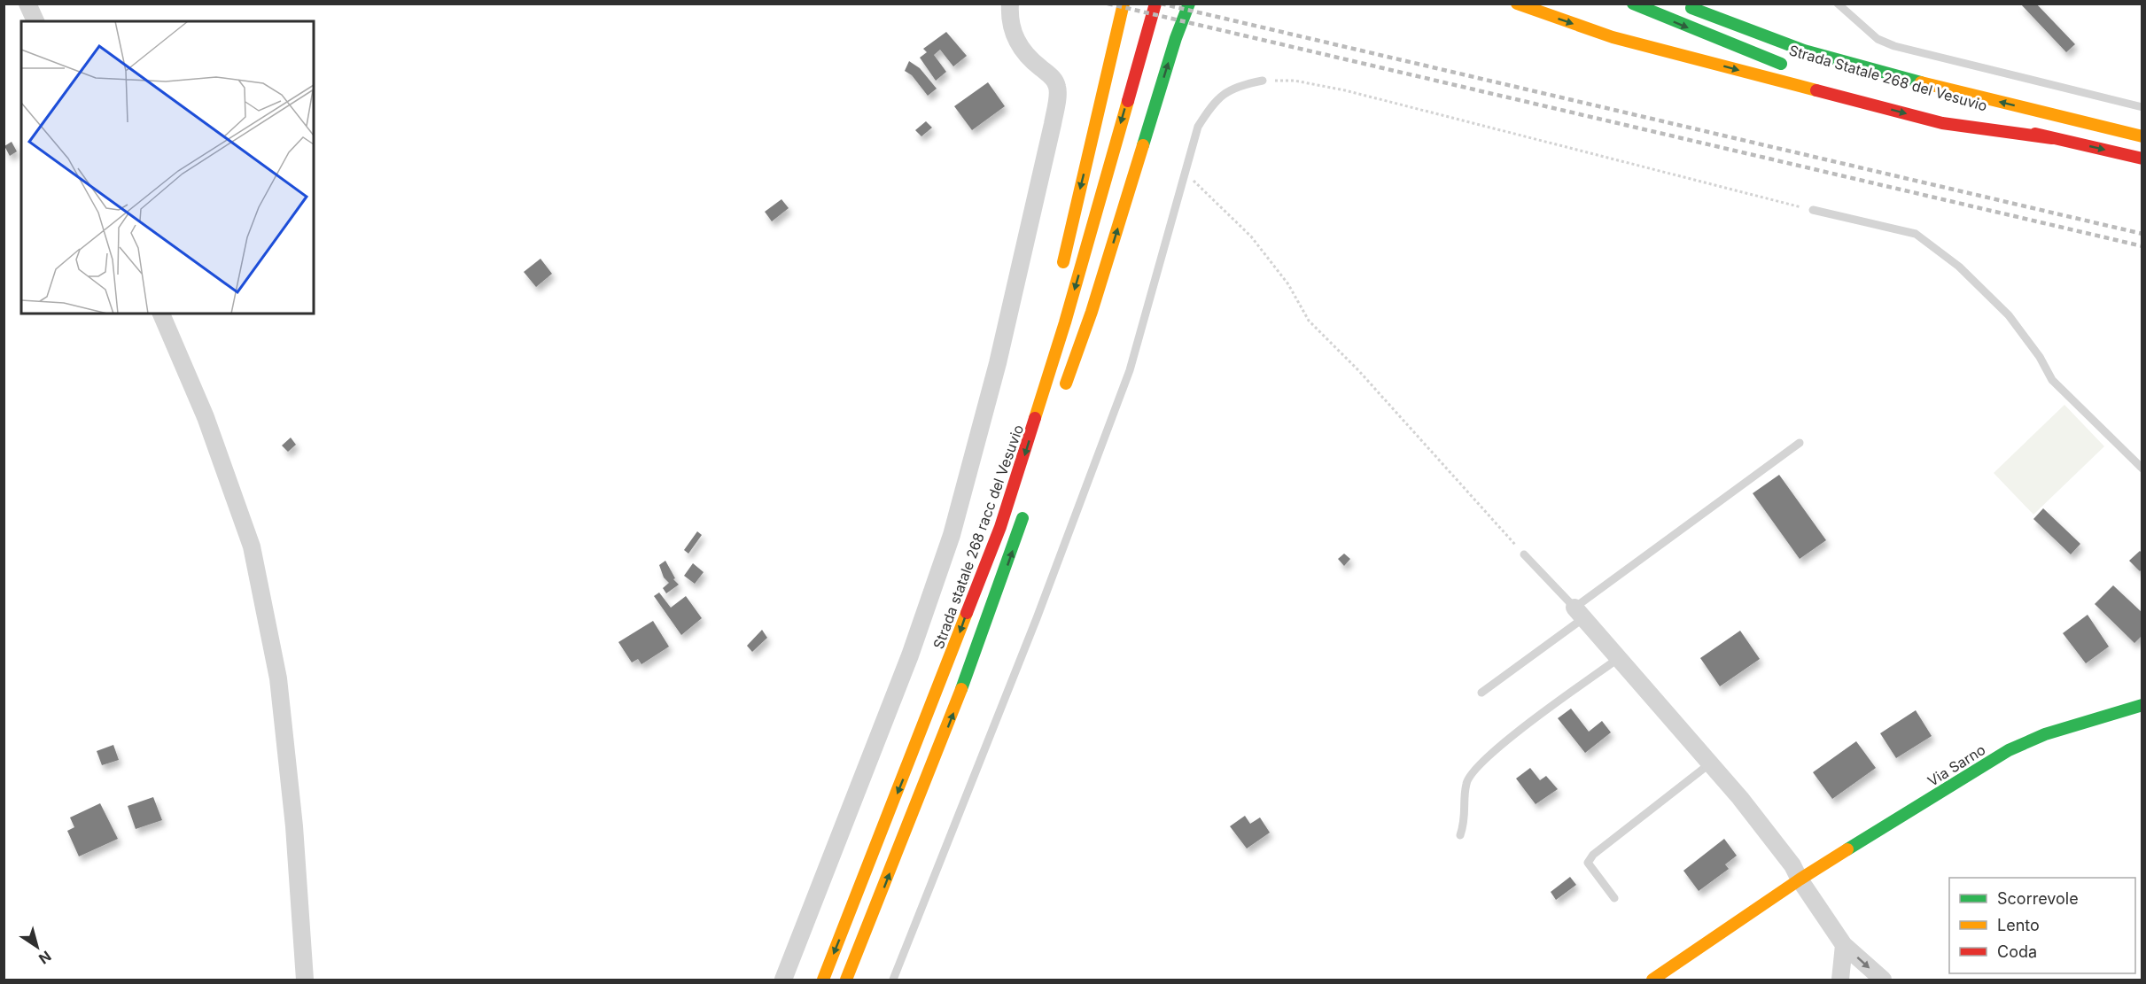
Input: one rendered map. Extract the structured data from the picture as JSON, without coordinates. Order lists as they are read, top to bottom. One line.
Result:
{"streets":{"main road":["Strada Statale 268 del Vesuvio","Strada statale 268 racc del Vesuvio","Via Sarno"]},"legend":["Scorrevole","Lento","Coda"],"north":"bottom right"}
